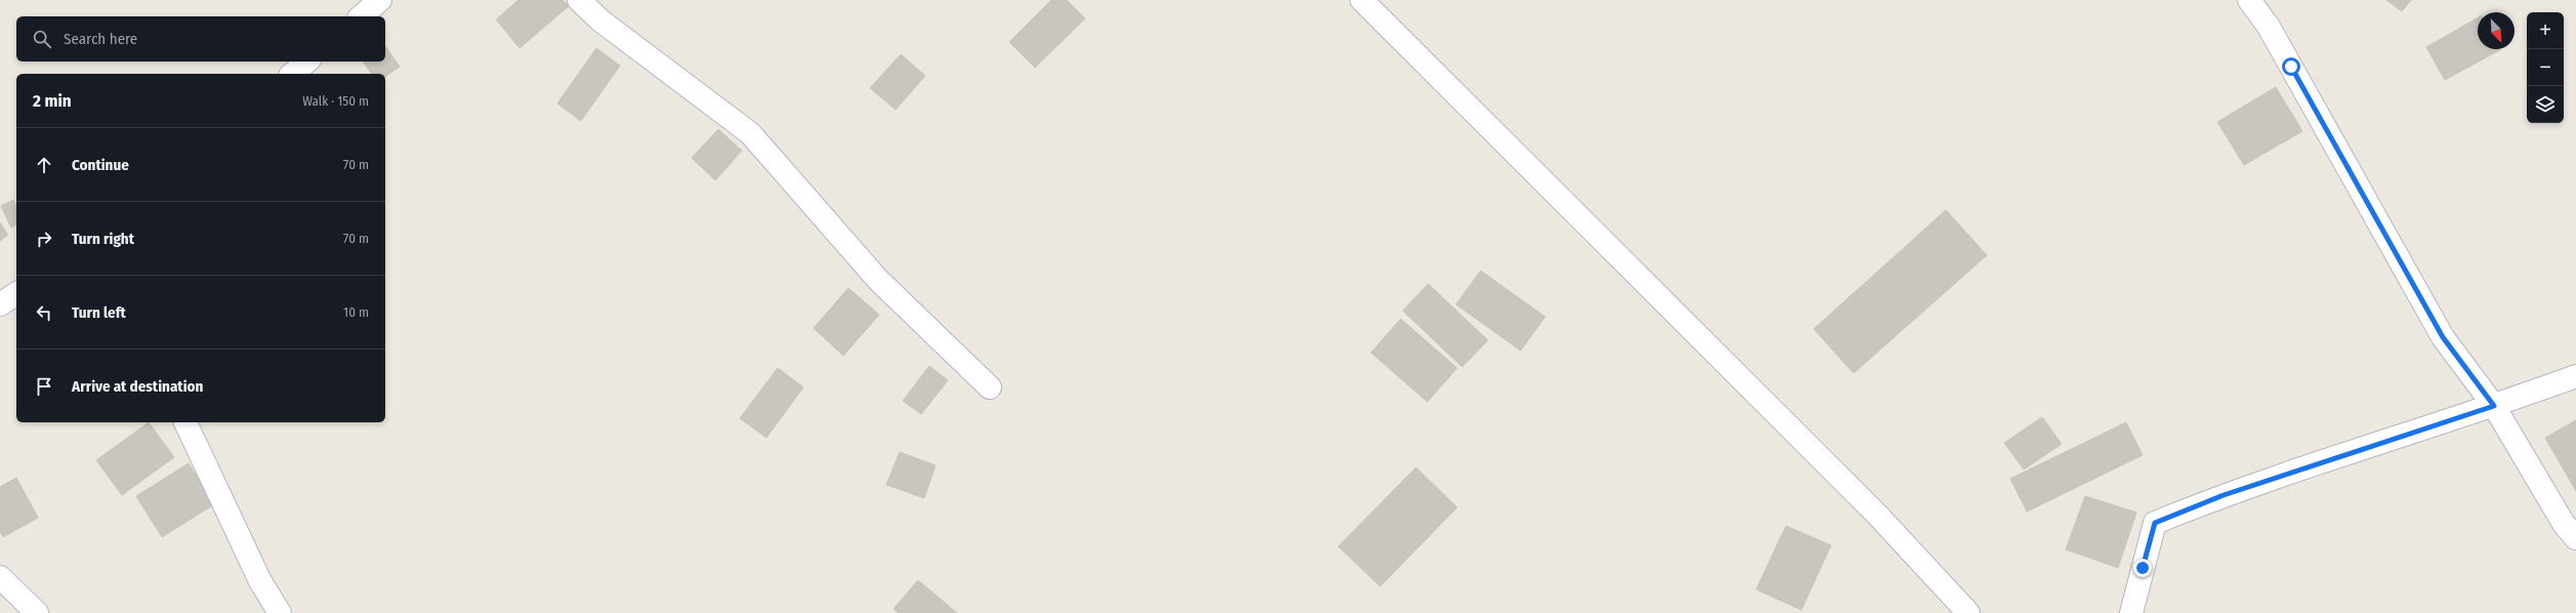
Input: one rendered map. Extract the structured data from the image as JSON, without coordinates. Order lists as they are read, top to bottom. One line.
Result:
{"north":"bottom right","page":{"map_buttons":["+","−"],"search":"Search here","heading":["2 min","Walk · 150 m"],"list":[["Continue","70 m"],["Turn right","70 m"],["Turn left","10 m"],"Arrive at destination"]}}
